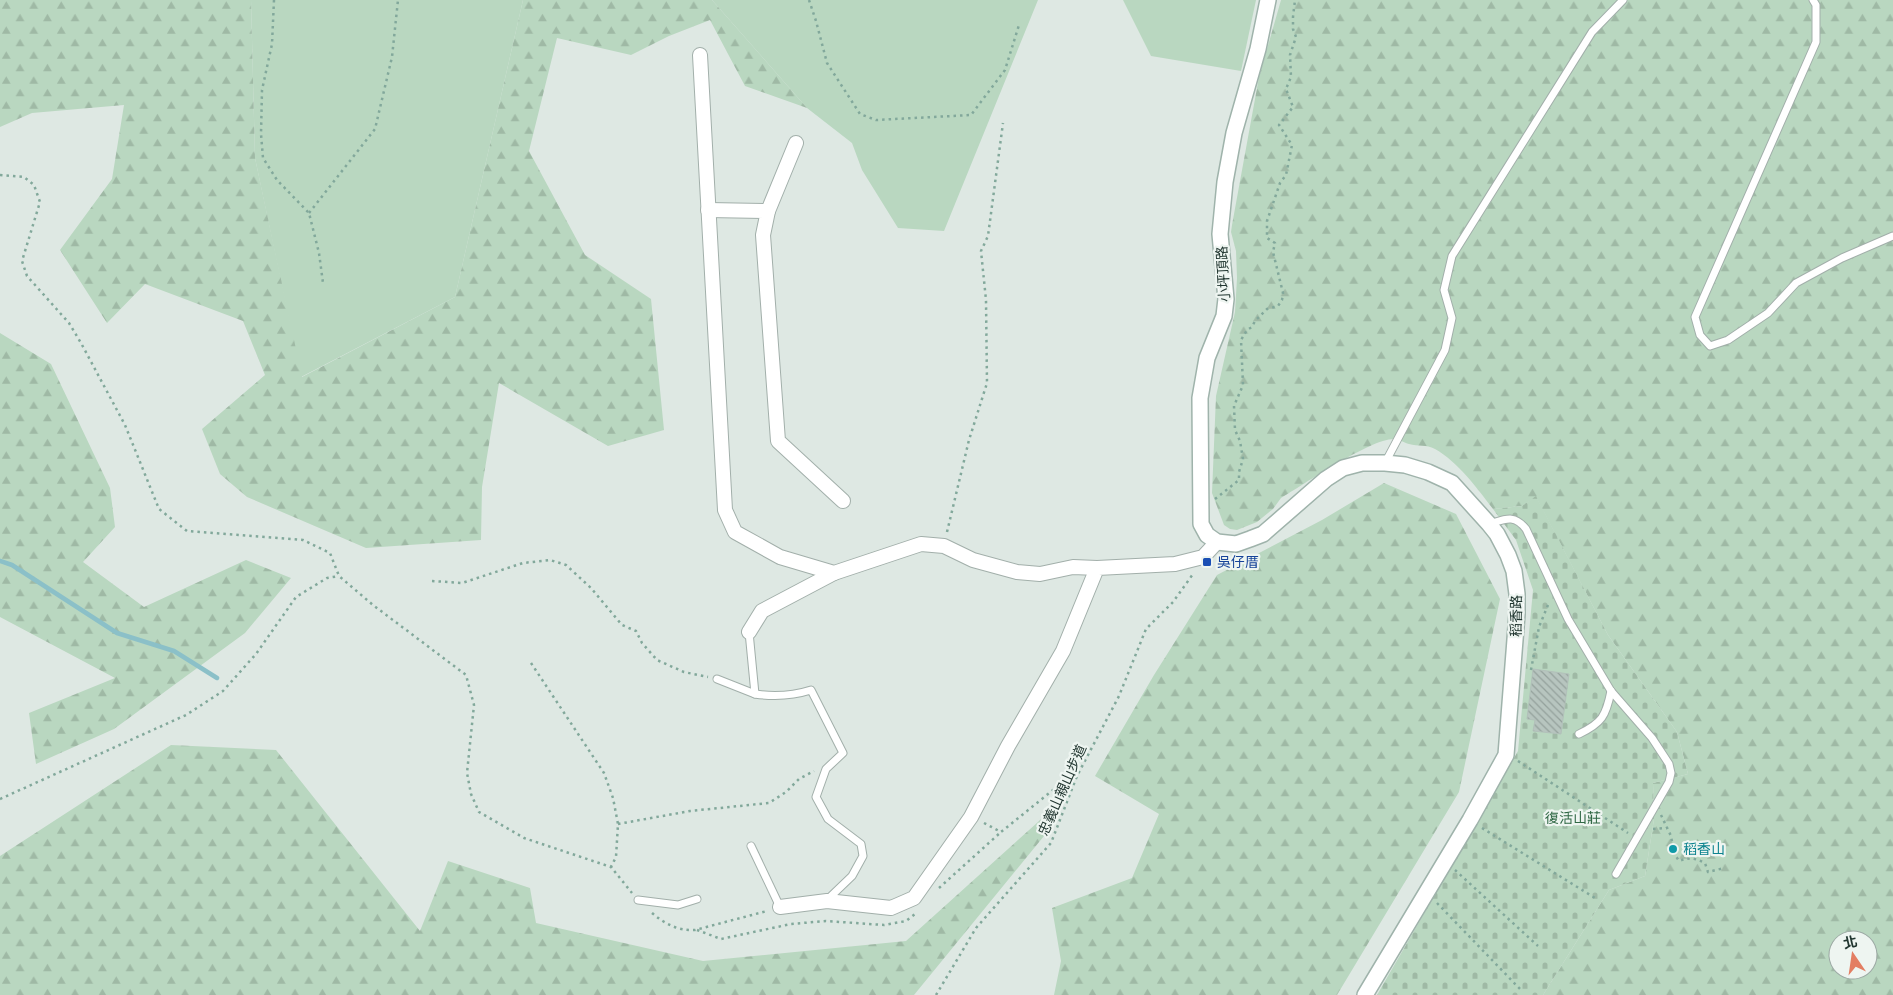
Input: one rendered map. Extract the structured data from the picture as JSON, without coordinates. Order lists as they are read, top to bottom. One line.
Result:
{"streets":{"street":["小坪頂路","稻香路"],"path":["忠義山親山步道"]},"crossings":[["小坪頂路","稻香路"]],"parks":["復活山莊"],"places":{"transit":["吳仔厝"],"other":["稻香山"]},"north":"top"}
